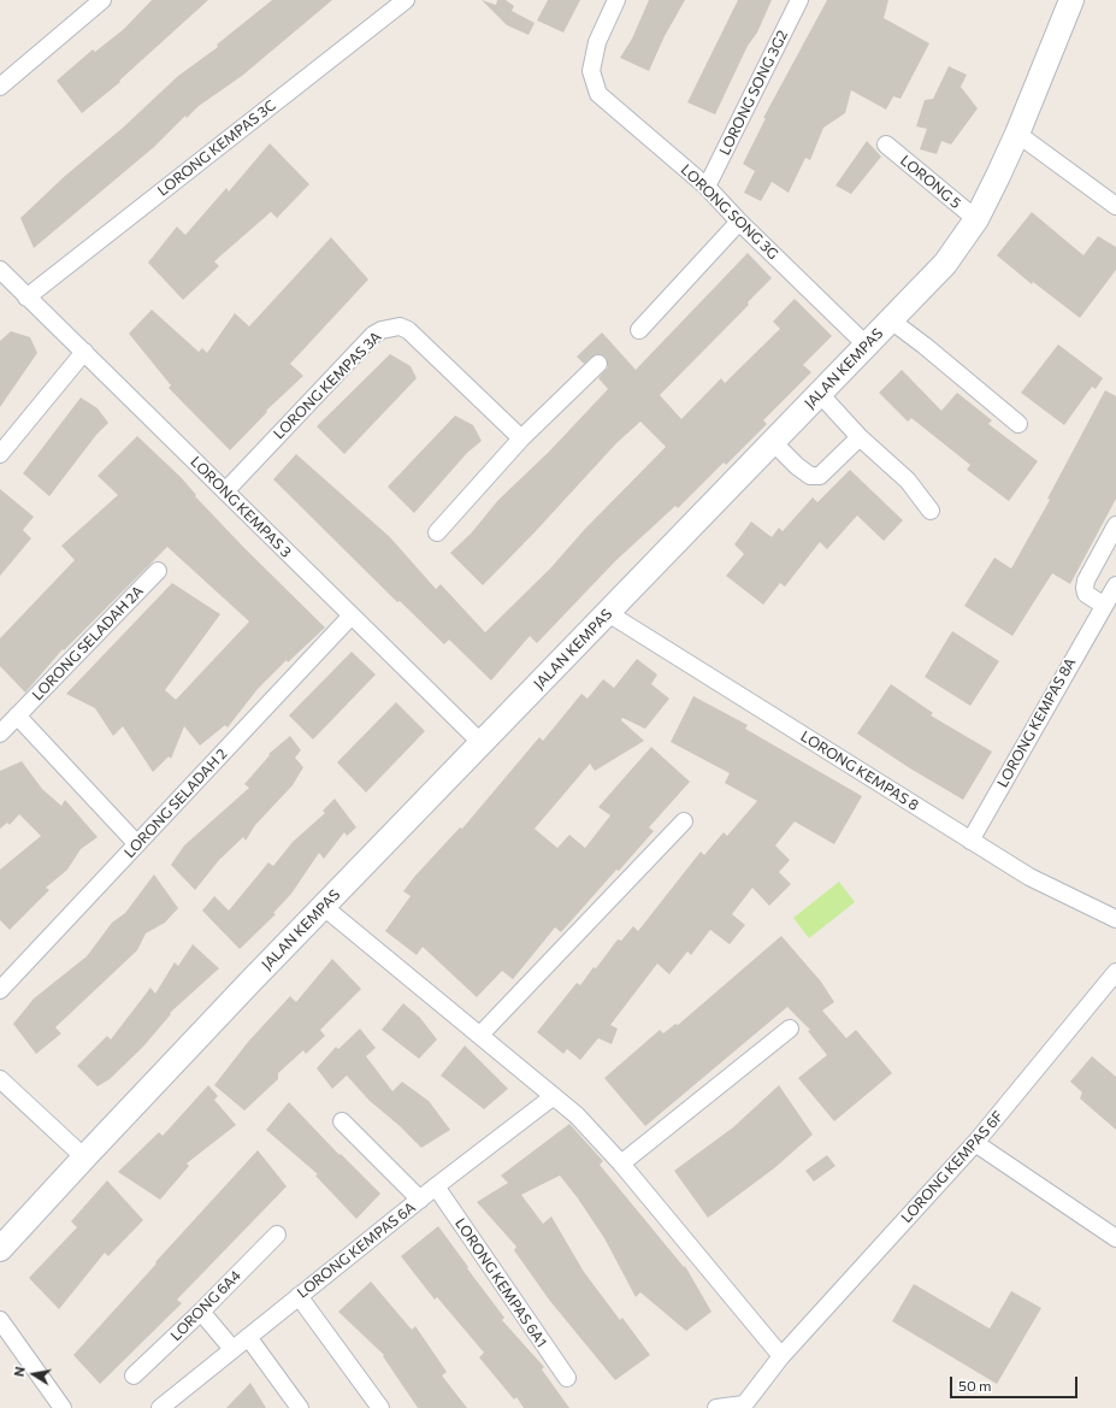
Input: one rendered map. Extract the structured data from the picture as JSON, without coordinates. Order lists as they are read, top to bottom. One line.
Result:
{"streets":{"street":["LORONG SONG 3G2","LORONG KEMPAS 3C","LORONG 5","LORONG SONG 3G","JALAN KEMPAS","LORONG KEMPAS 3A","LORONG KEMPAS 3","LORONG SELADAH 2A","LORONG KEMPAS 8A","LORONG KEMPAS 8","LORONG SELADAH 2","LORONG KEMPAS 6F","LORONG KEMPAS 6A","LORONG KEMPAS 6A1","LORONG 6A4"]},"crossings":[["LORONG SONG 3G2","LORONG SONG 3G"],["LORONG KEMPAS 3C","LORONG KEMPAS 3"],["LORONG 5","JALAN KEMPAS"],["LORONG SONG 3G","JALAN KEMPAS"],["JALAN KEMPAS","LORONG KEMPAS 3"],["JALAN KEMPAS","LORONG KEMPAS 8"],["LORONG KEMPAS 3A","LORONG KEMPAS 3"],["LORONG KEMPAS 3","LORONG SELADAH 2"],["LORONG KEMPAS 8A","LORONG KEMPAS 8"],["LORONG KEMPAS 6A","LORONG KEMPAS 6A1"]],"scale_bar":"50 m","north":"left"}
